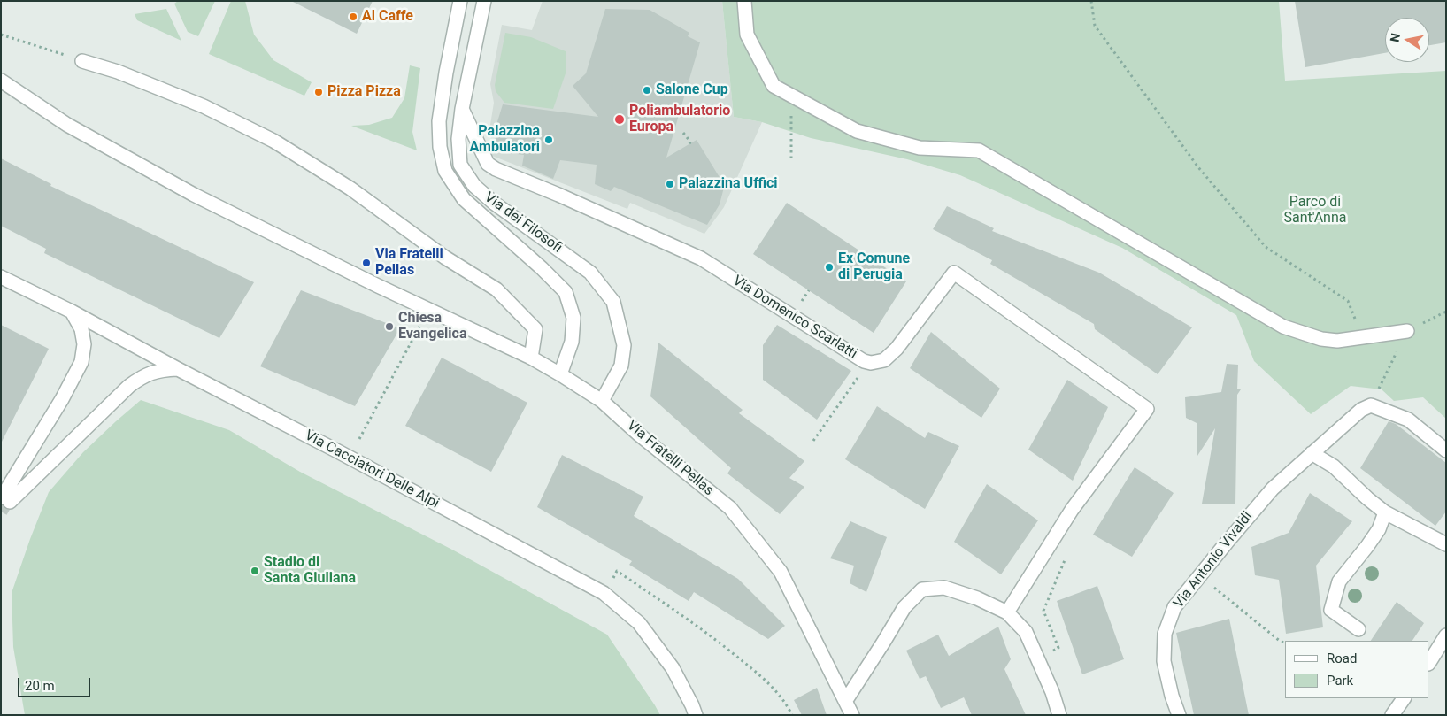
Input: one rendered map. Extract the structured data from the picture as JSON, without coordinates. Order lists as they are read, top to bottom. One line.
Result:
{"streets":{"street":["Via dei Filosofi","Via Domenico Scarlatti","Via Fratelli Pellas","Via Cacciatori Delle Alpi","Via Antonio Vivaldi"]},"crossings":[["Via dei Filosofi","Via Domenico Scarlatti"],["Via dei Filosofi","Via Fratelli Pellas"]],"parks":["Parco di Sant'Anna"],"places":["Al Caffe","Salone Cup","Pizza Pizza","Poliambulatorio Europa","Palazzina Ambulatori","Palazzina Uffici","Via Fratelli Pellas","Ex Comune di Perugia","Chiesa Evangelica","Stadio di Santa Giuliana"],"legend":["Road","Park"],"scale_bar":"20 m","north":"left"}
